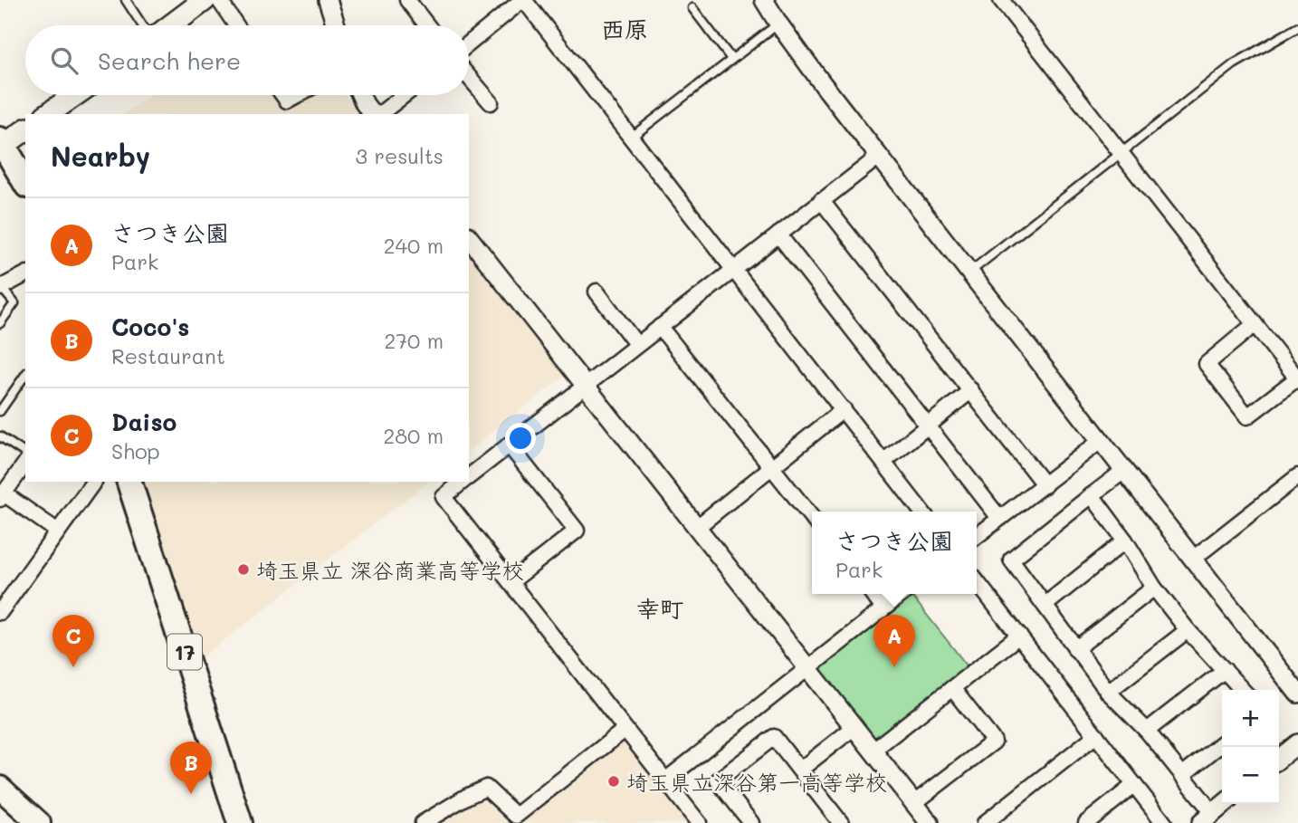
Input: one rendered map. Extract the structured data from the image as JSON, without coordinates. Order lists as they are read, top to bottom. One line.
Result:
{"streets":{"highway":["17"]},"districts":["西原","幸町"],"places":["埼玉県立 深谷商業高等学校","埼玉県立深谷第一高等学校"],"page":{"search":"Search here","heading":["Nearby","3 results"],"list":[{"mark":"A","name":"さつき公園","note":"Park","value":"240 m"},{"mark":"B","name":"Coco's","note":"Restaurant","value":"270 m"},{"mark":"C","name":"Daiso","note":"Shop","value":"280 m"}],"popup":["さつき公園","Park"],"pins":["A","C","B"],"map_buttons":["+","−"]}}
